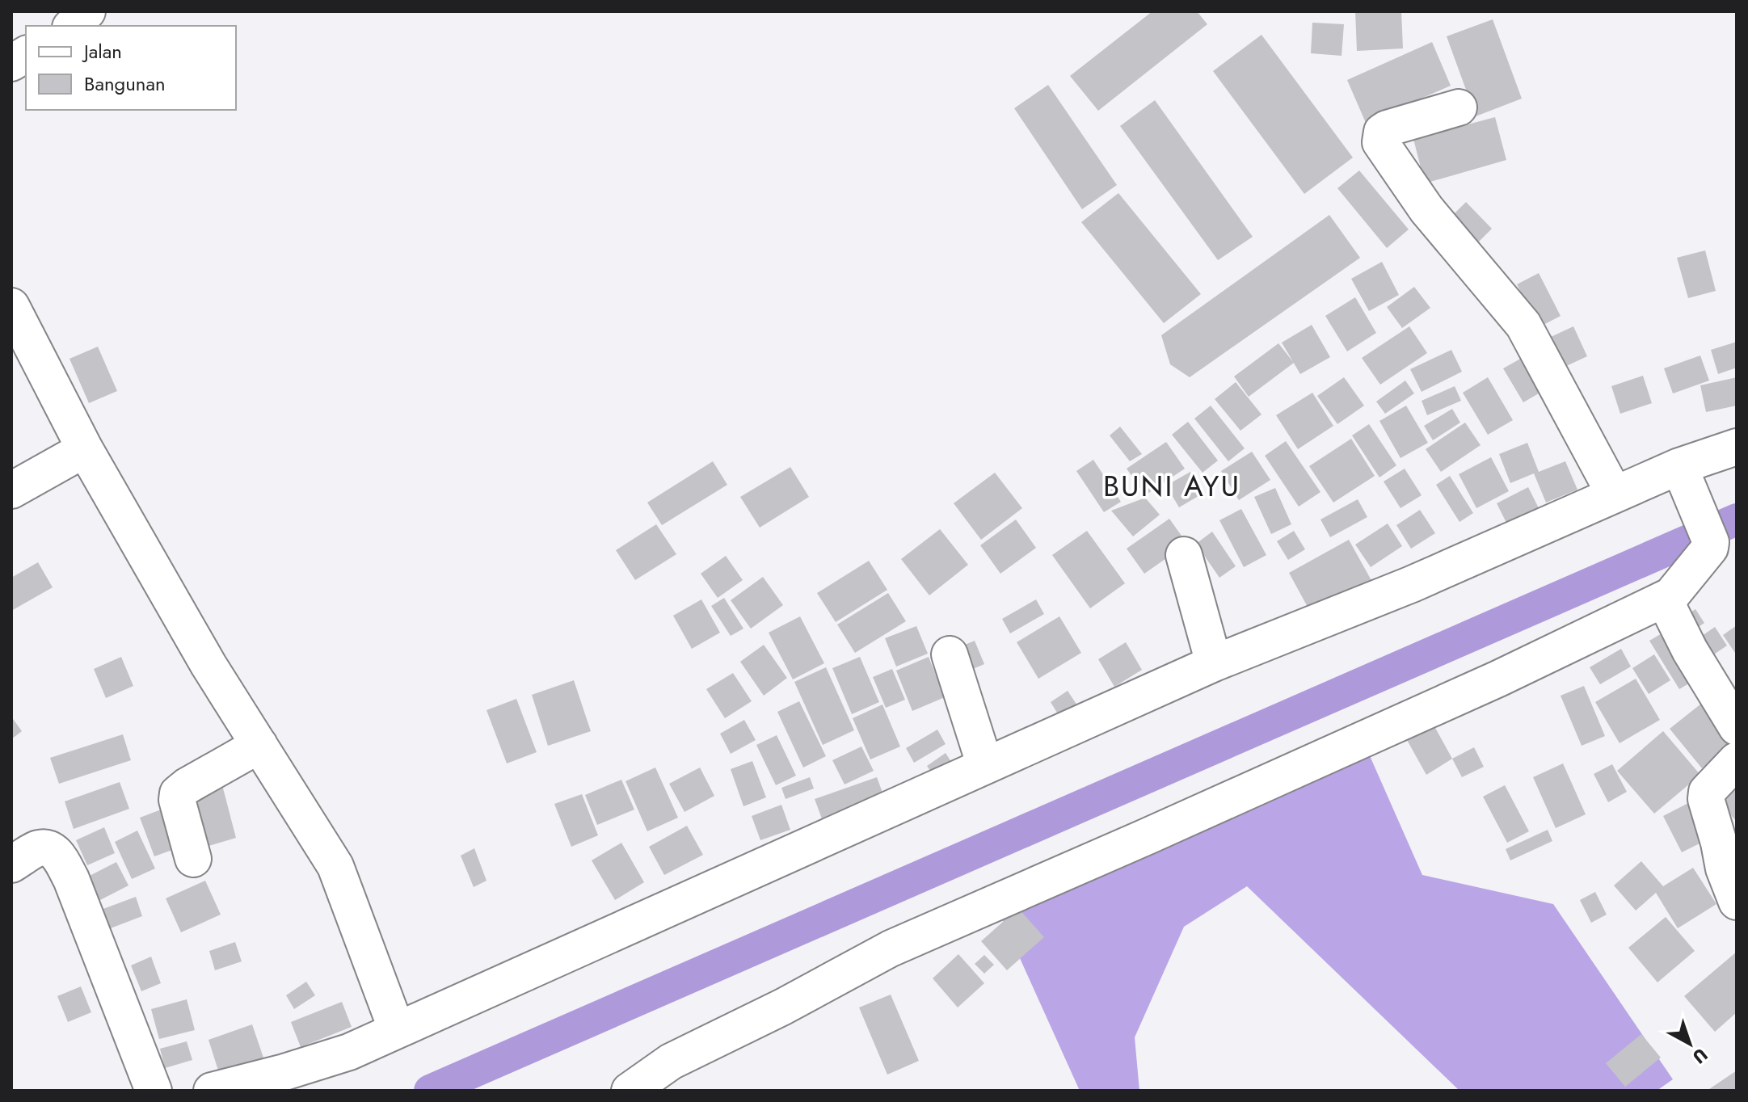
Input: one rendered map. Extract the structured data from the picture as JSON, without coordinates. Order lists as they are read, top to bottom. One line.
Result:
{"districts":["BUNI AYU"],"legend":["Jalan","Bangunan"],"north":"bottom right"}
